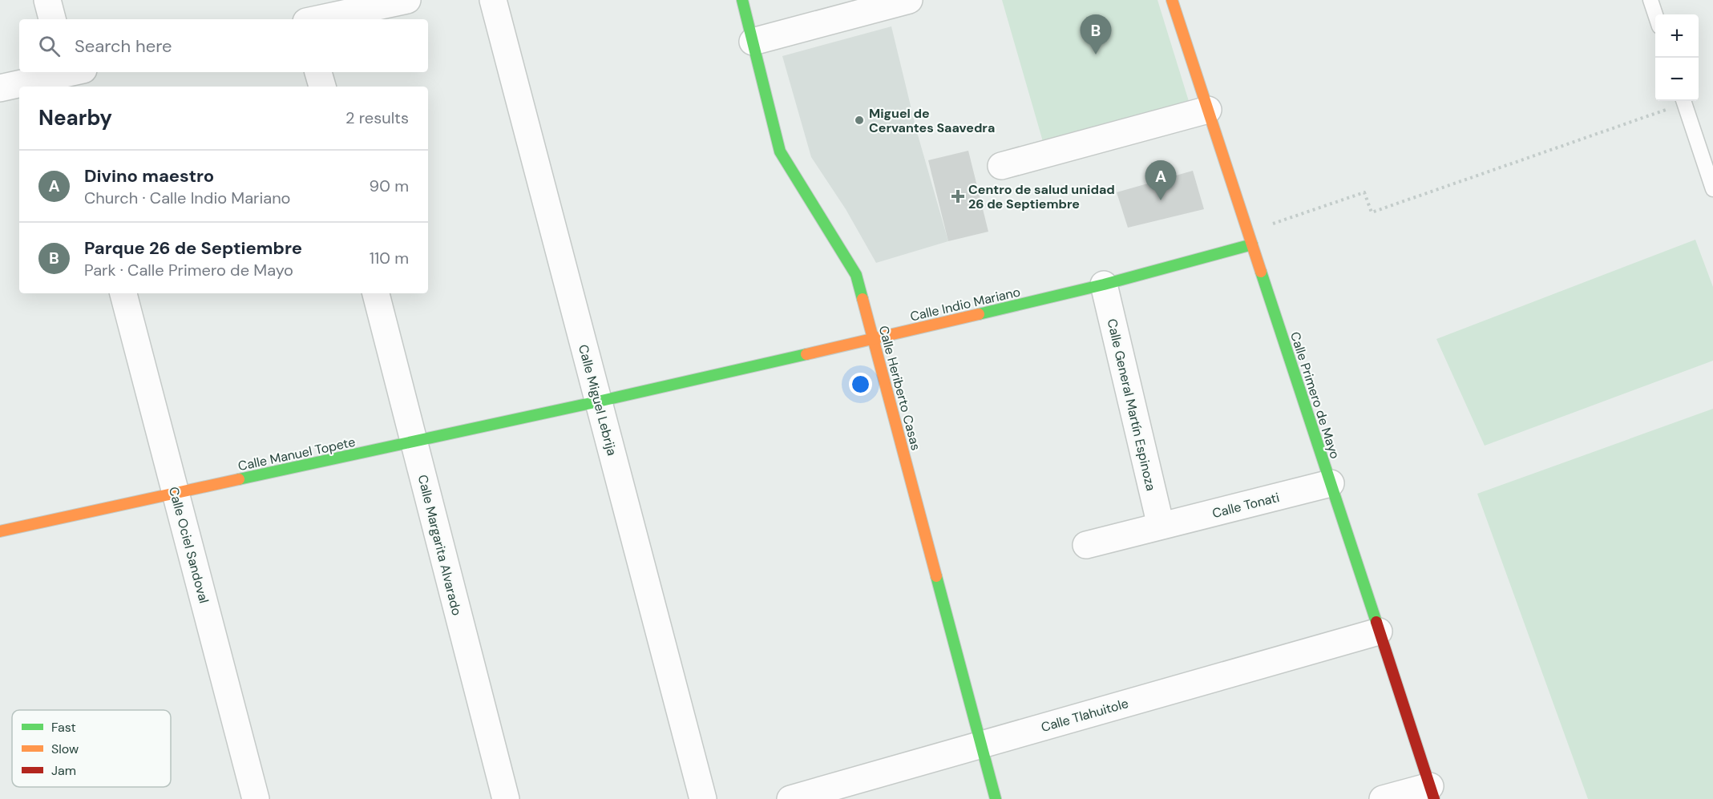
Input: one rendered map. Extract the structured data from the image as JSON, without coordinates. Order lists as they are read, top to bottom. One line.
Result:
{"streets":{"street":["Calle Indio Mariano","Calle Heriberto Casas","Calle Primero de Mayo","Calle Miguel Lebrija","Calle General Martín Espinoza","Calle Manuel Topete","Calle Tonati","Calle Ociel Sandoval","Calle Margarita Alvarado","Calle Tlahuitole"]},"crossings":[["Calle Indio Mariano","Calle Heriberto Casas"],["Calle Indio Mariano","Calle Primero de Mayo"],["Calle Indio Mariano","Calle Miguel Lebrija"],["Calle Indio Mariano","Calle General Martín Espinoza"],["Calle Indio Mariano","Calle Manuel Topete"],["Calle Heriberto Casas","Calle Tlahuitole"],["Calle Primero de Mayo","Calle Tonati"],["Calle Primero de Mayo","Calle Tlahuitole"],["Calle Miguel Lebrija","Calle Manuel Topete"],["Calle General Martín Espinoza","Calle Tonati"],["Calle Manuel Topete","Calle Ociel Sandoval"],["Calle Manuel Topete","Calle Margarita Alvarado"]],"places":{"other":["Miguel de Cervantes Saavedra"],"health":["Centro de salud unidad 26 de Septiembre"]},"legend":["Fast","Slow","Jam"],"page":{"map_buttons":["+","−"],"pins":["B","A"],"search":"Search here","heading":["Nearby","2 results"],"list":[{"mark":"A","name":"Divino maestro","note":"Church · Calle Indio Mariano","value":"90 m"},{"mark":"B","name":"Parque 26 de Septiembre","note":"Park · Calle Primero de Mayo","value":"110 m"}]}}
